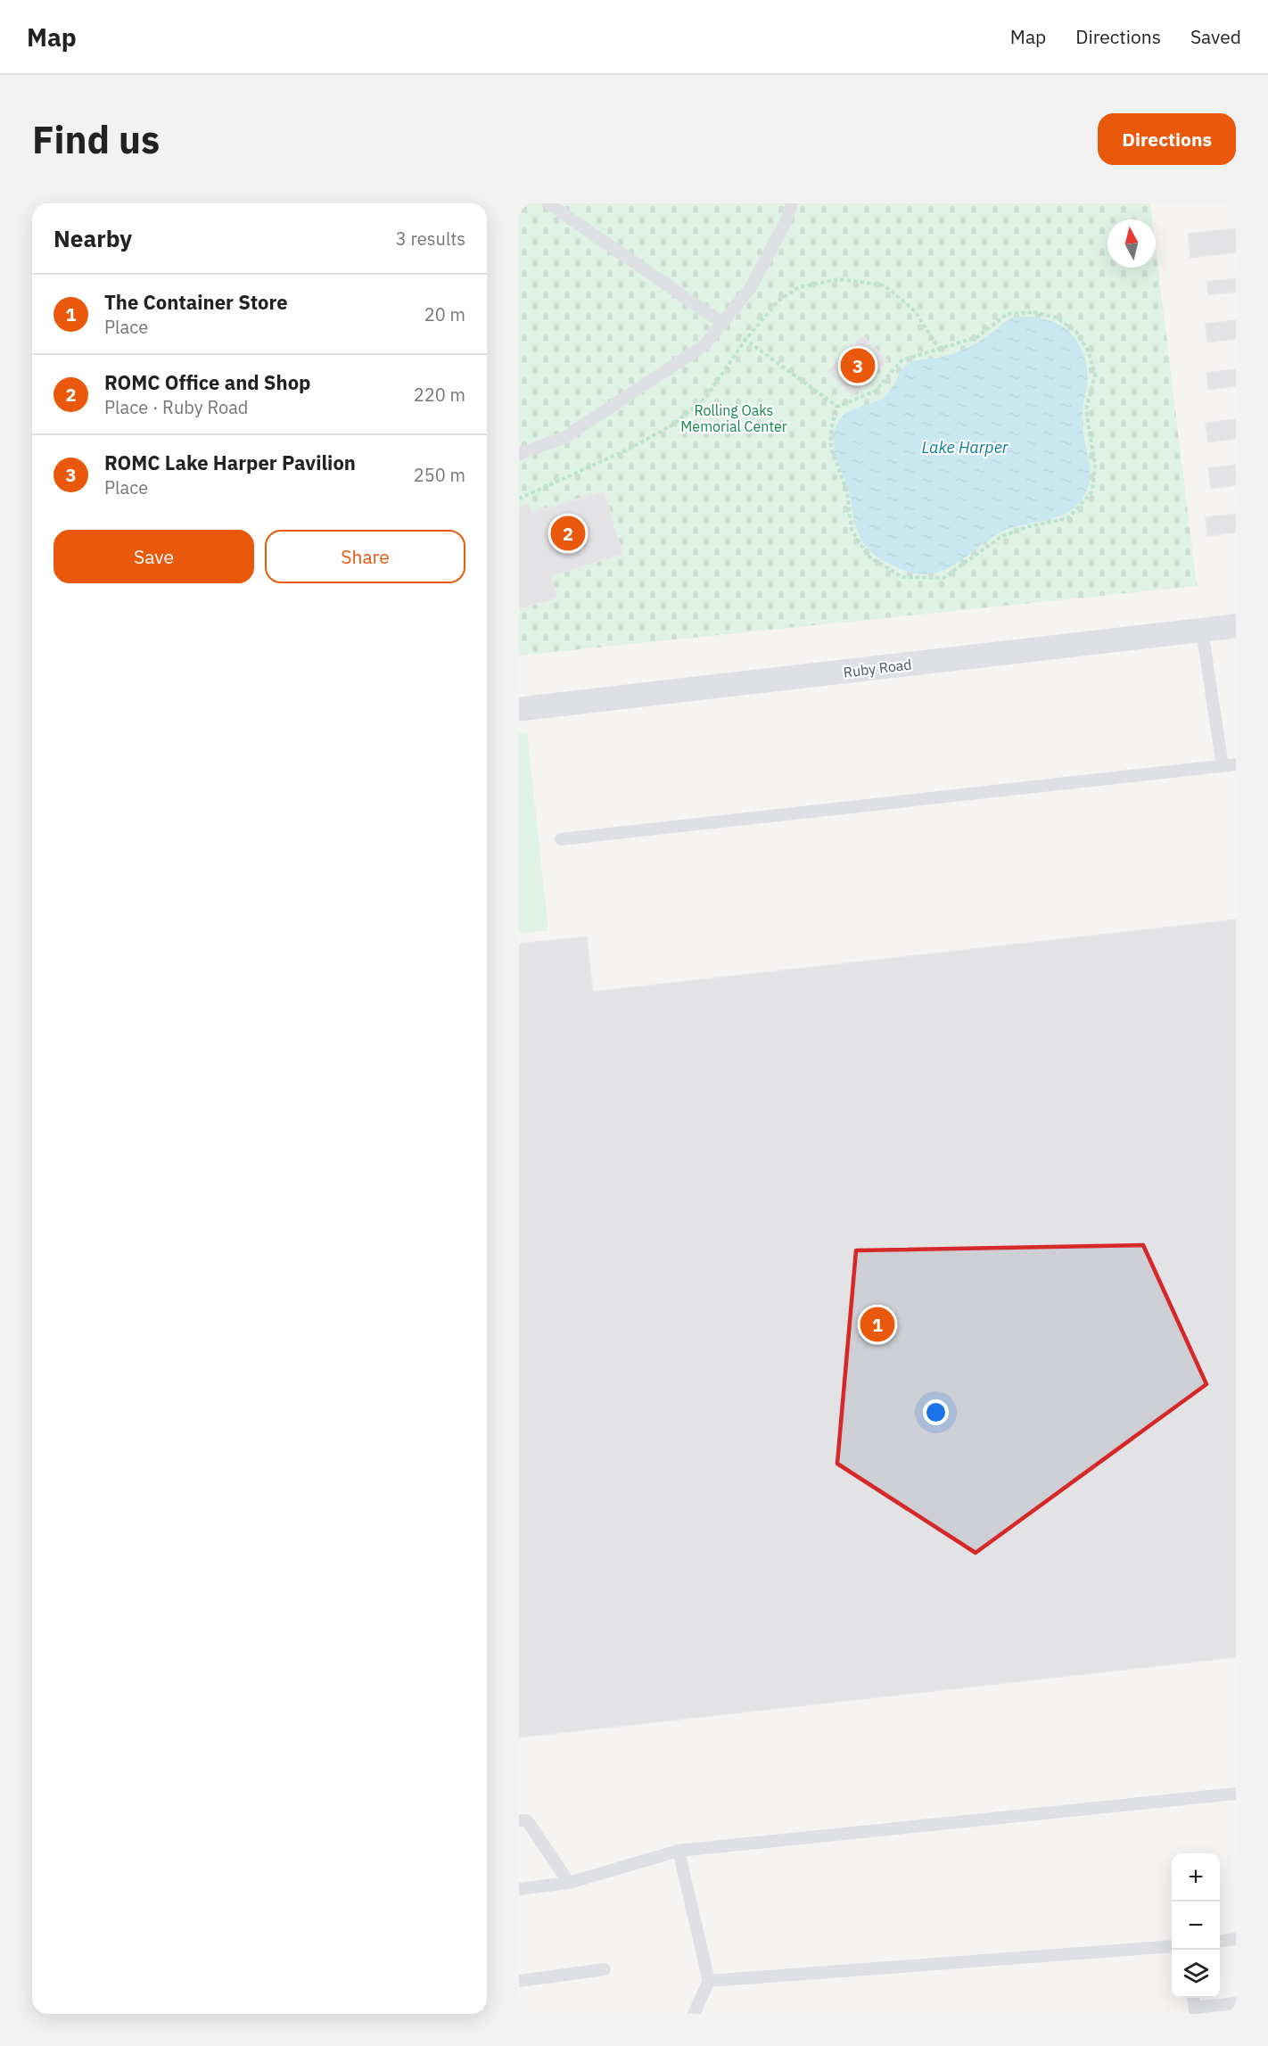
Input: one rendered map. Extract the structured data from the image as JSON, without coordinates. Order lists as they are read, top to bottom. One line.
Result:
{"streets":{"street":["Ruby Road"]},"water":["Lake Harper"],"parks":["Rolling Oaks Memorial Center"],"north":"top","page":{"header":"Map","nav":["Map","Directions","Saved"],"buttons":["Directions",["Save","Share"]],"title":"Find us","heading":["Nearby","3 results"],"list":[{"mark":"1","name":"The Container Store","note":"Place","value":"20 m"},{"mark":"2","name":"ROMC Office and Shop","note":"Place · Ruby Road","value":"220 m"},{"mark":"3","name":"ROMC Lake Harper Pavilion","note":"Place","value":"250 m"}],"pins":["3","2","1"],"map_buttons":["+","−"]}}
